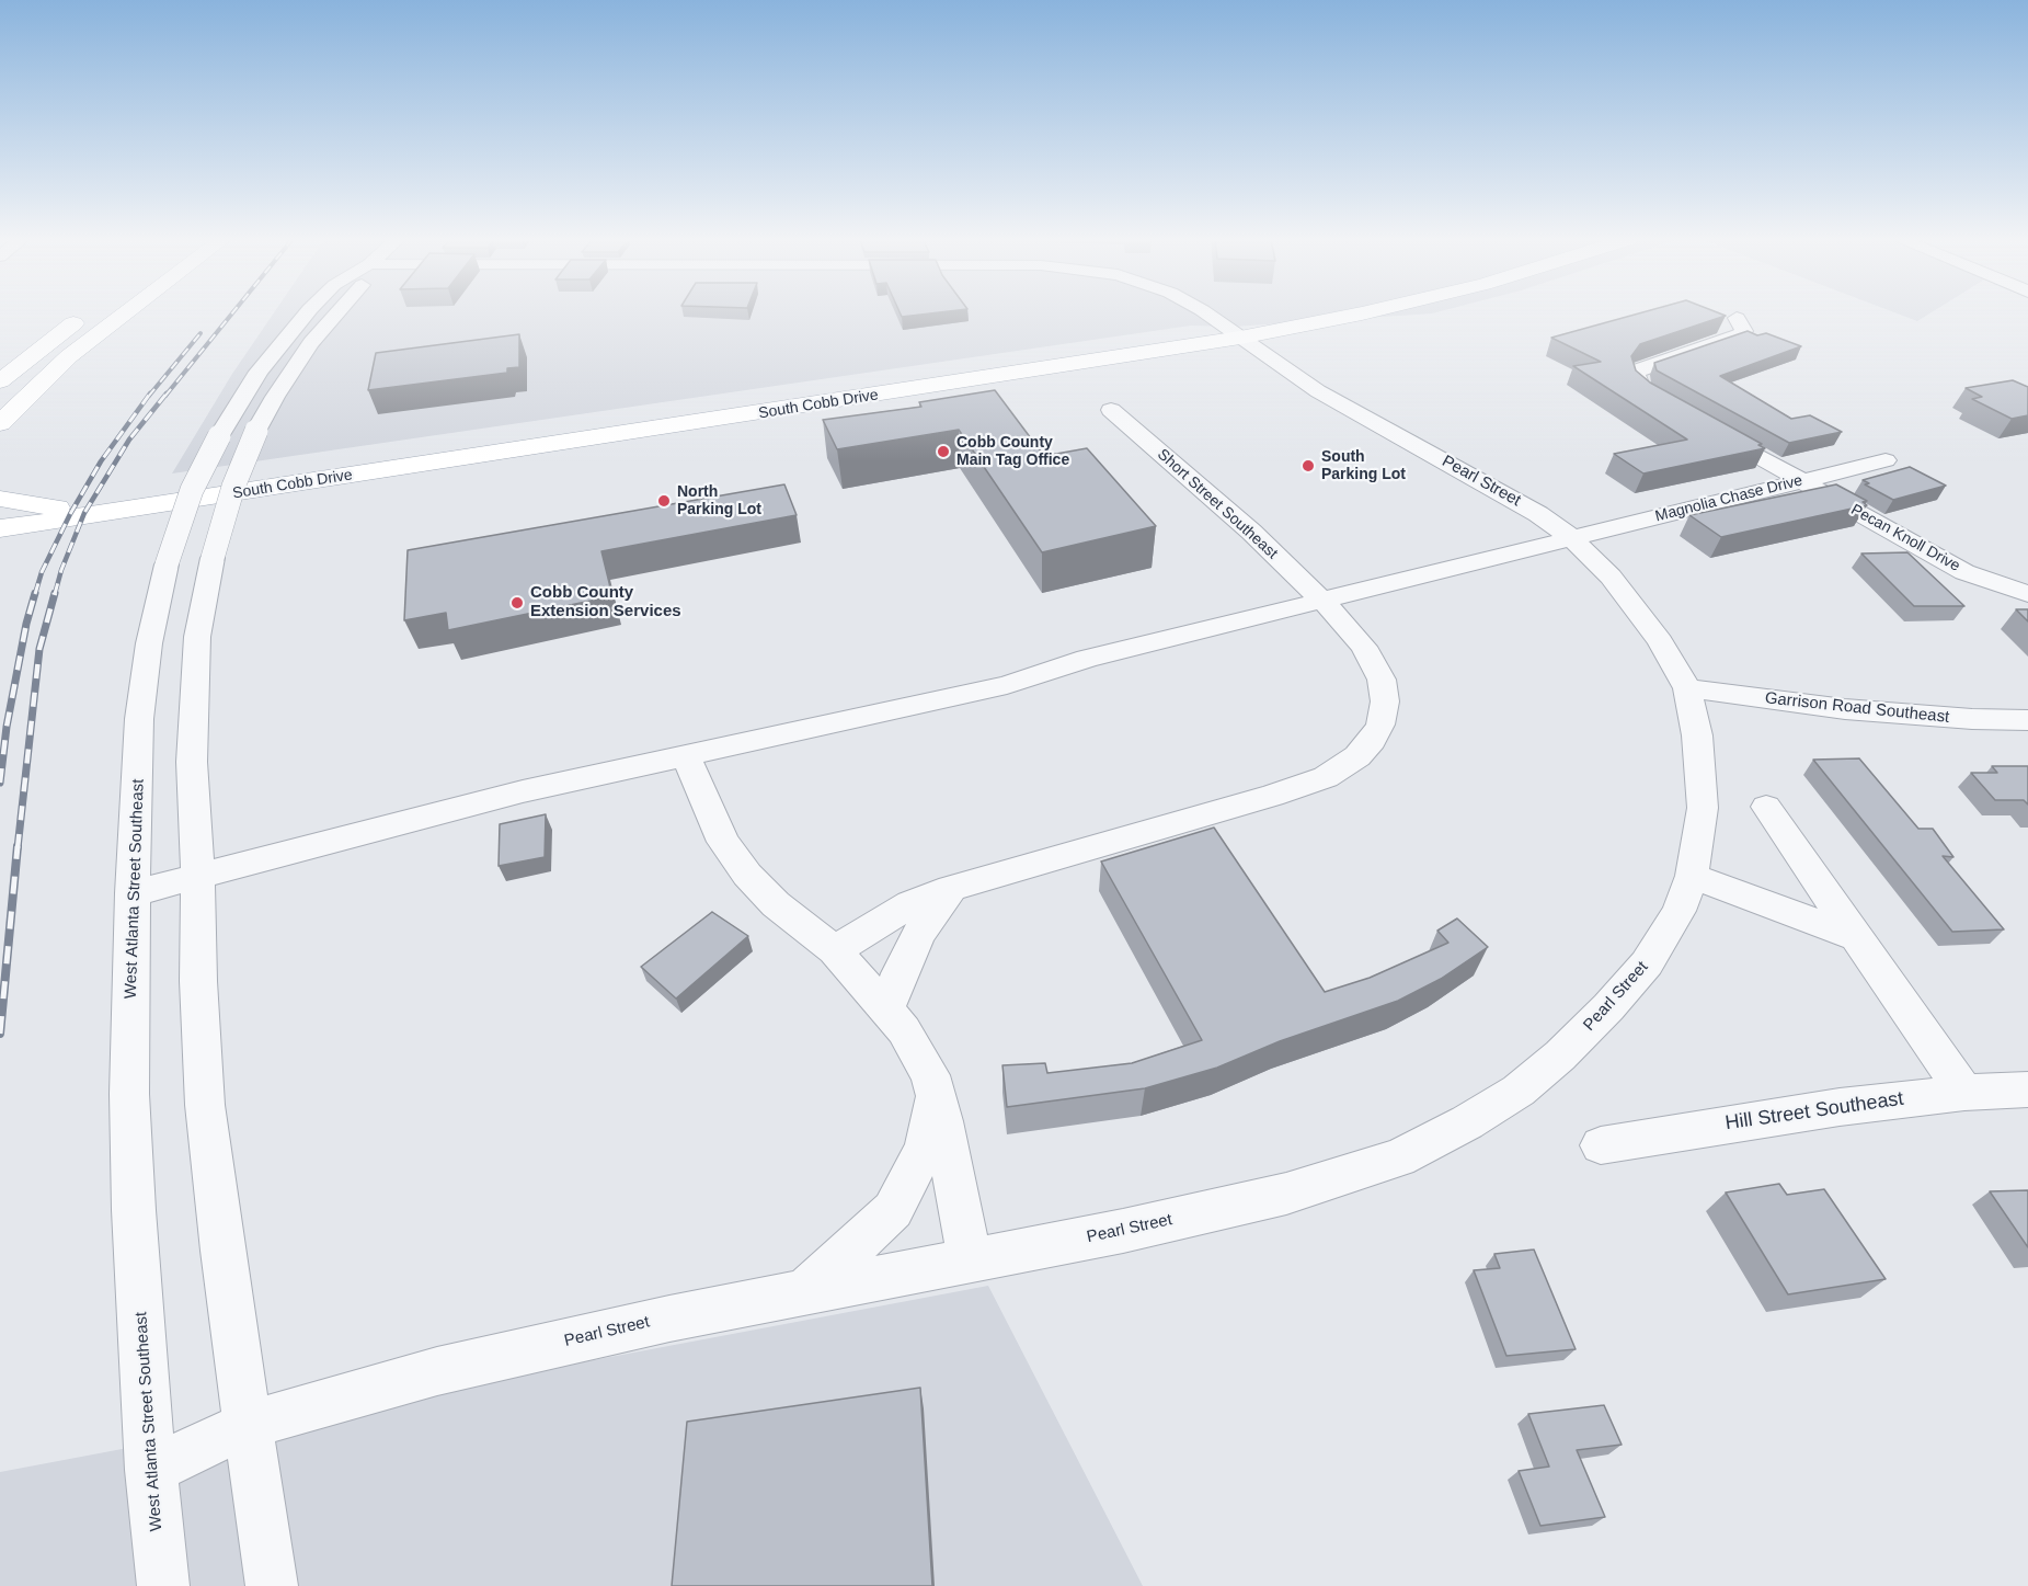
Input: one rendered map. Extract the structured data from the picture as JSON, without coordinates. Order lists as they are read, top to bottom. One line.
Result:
{"streets":{"main road":["South Cobb Drive"],"street":["Pearl Street","Magnolia Chase Drive","Short Street Southeast","Pecan Knoll Drive","Garrison Road Southeast","West Atlanta Street Southeast","Hill Street Southeast"]},"crossings":[["South Cobb Drive","Pearl Street"],["Pearl Street","Magnolia Chase Drive"],["Pearl Street","Garrison Road Southeast"],["Pearl Street","West Atlanta Street Southeast"],["Magnolia Chase Drive","Short Street Southeast"],["Magnolia Chase Drive","Pecan Knoll Drive"],["Magnolia Chase Drive","West Atlanta Street Southeast"]],"places":["Cobb County Main Tag Office","South Parking Lot","North Parking Lot","Cobb County Extension Services"]}
